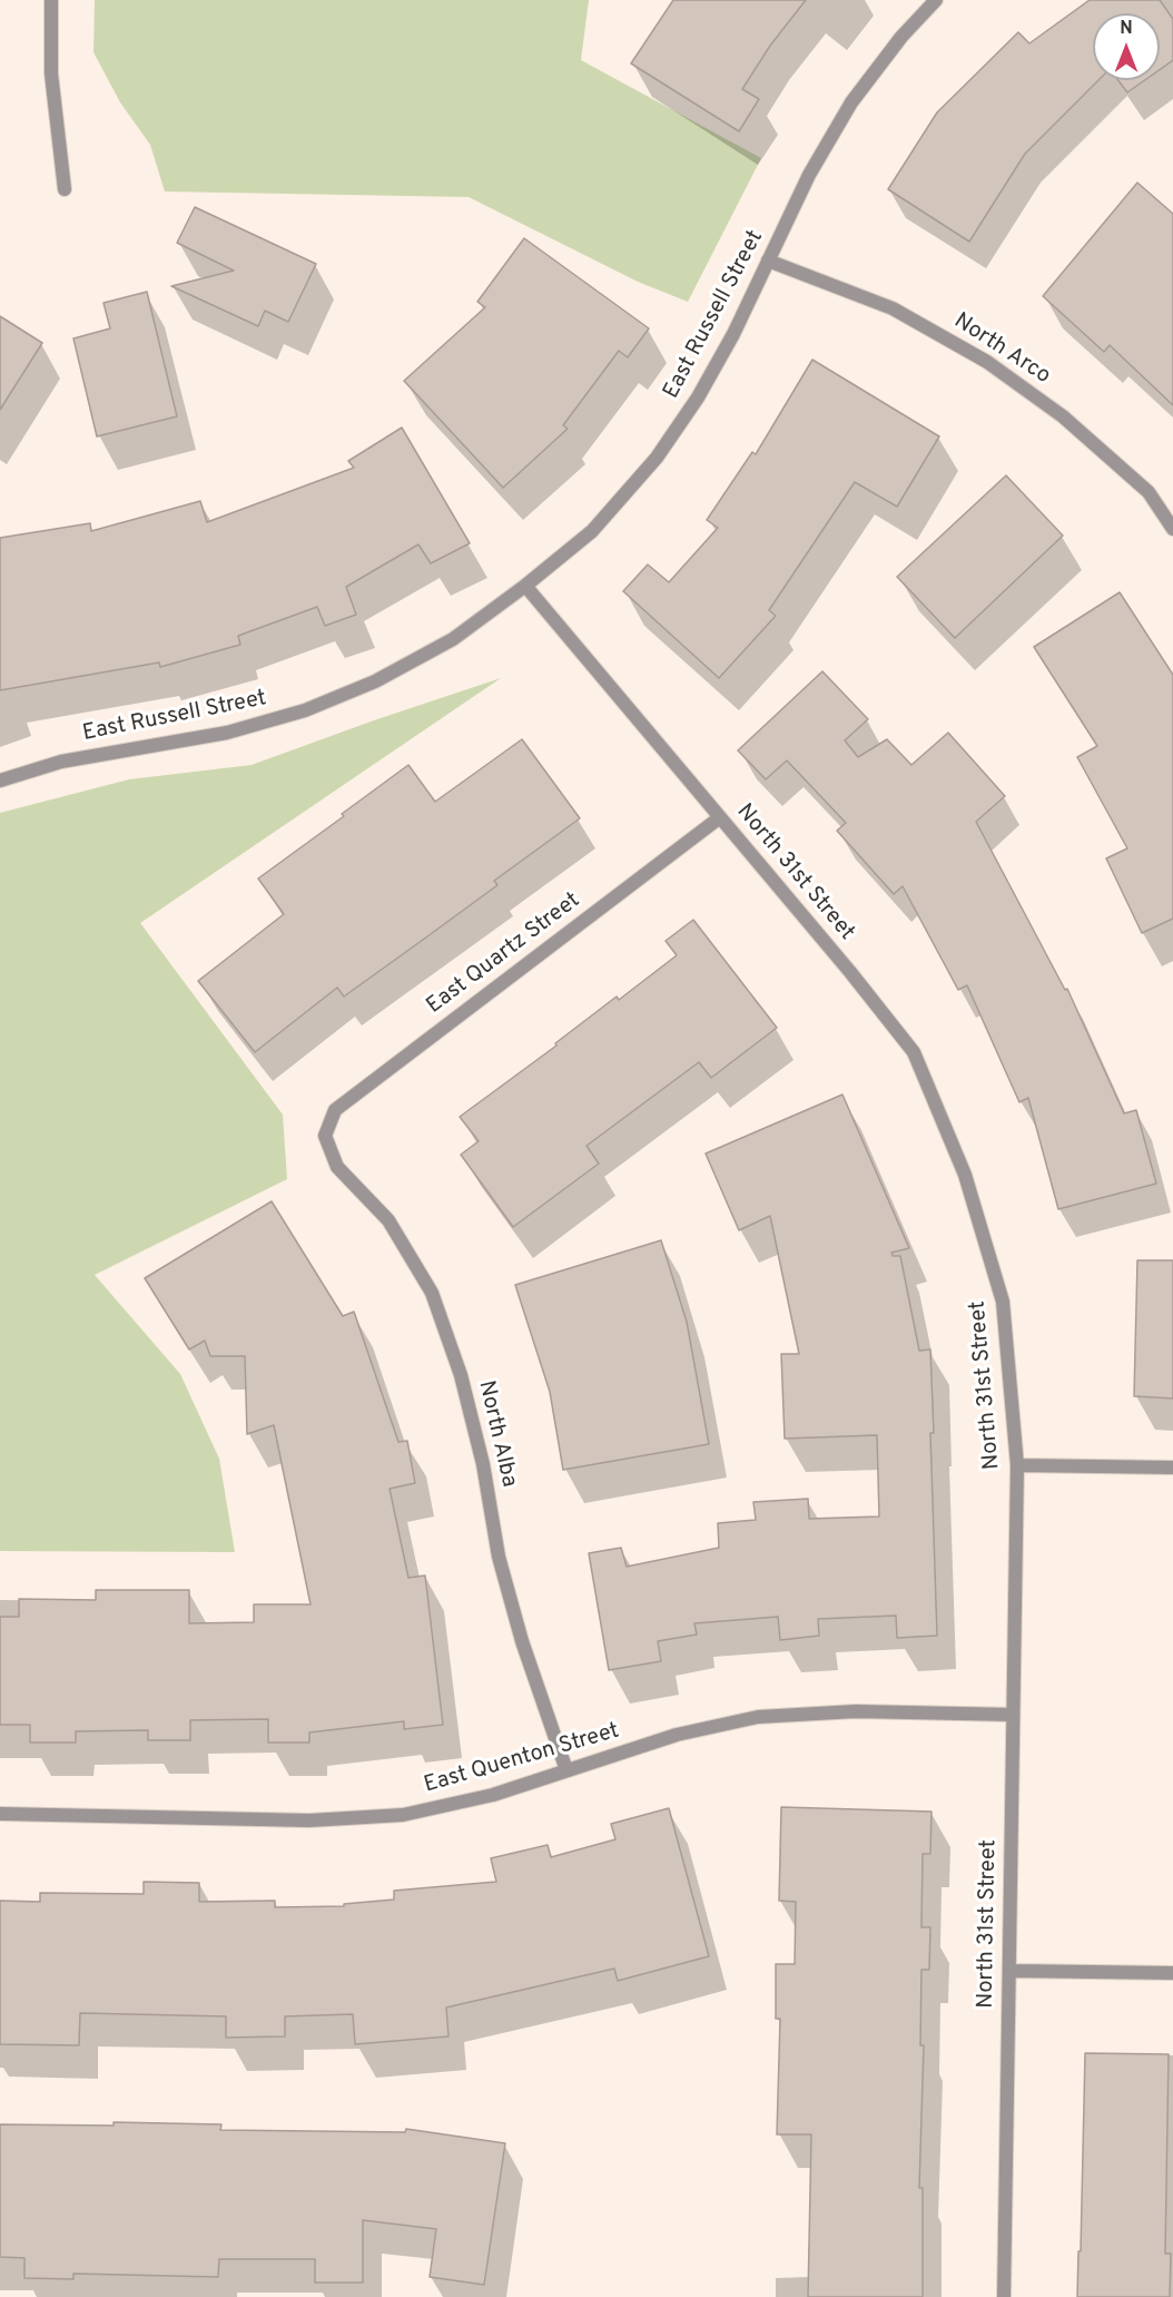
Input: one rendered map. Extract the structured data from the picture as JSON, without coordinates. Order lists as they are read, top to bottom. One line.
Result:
{"streets":{"street":["East Russell Street","North Arco","North 31st Street","East Quartz Street","North Alba","East Quenton Street"]},"crossings":[["East Russell Street","North Arco"],["East Russell Street","North 31st Street"],["North 31st Street","East Quartz Street"],["North 31st Street","East Quenton Street"],["East Quartz Street","North Alba"],["North Alba","East Quenton Street"]],"north":"top"}
